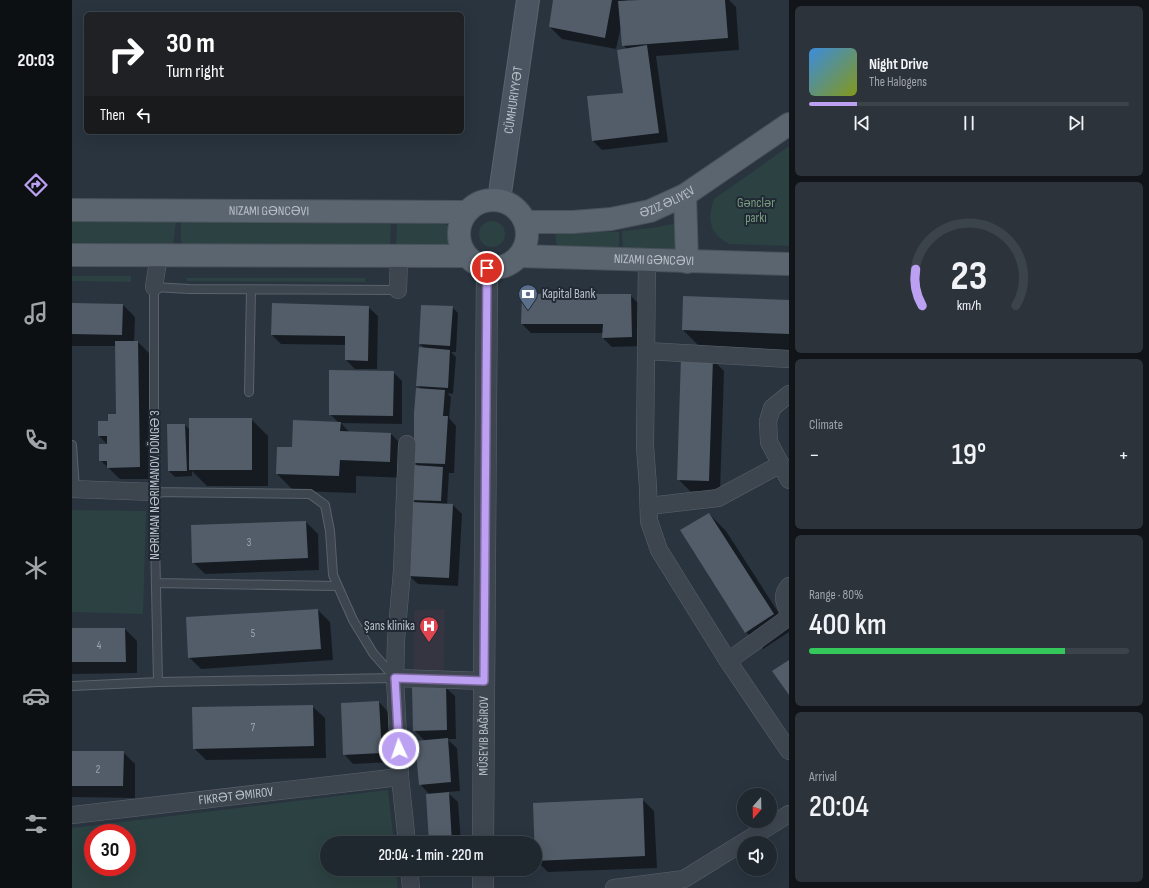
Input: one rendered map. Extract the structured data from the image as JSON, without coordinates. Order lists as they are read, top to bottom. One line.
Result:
{"streets":{"main road":["CÜMHURIYYƏT","ƏZIZ ƏLIYEV","NIZAMI GƏNCƏVI"],"street":["FIKRƏT ƏMIROV"],"lane":["NƏRIMAN NƏRIMANOV DÖNGƏ 3"]},"crossings":[["CÜMHURIYYƏT","ƏZIZ ƏLIYEV"],["CÜMHURIYYƏT","NIZAMI GƏNCƏVI"],["ƏZIZ ƏLIYEV","NIZAMI GƏNCƏVI"]],"parks":["Gənclər parkı"],"places":{"bank":["Kapital Bank"],"hospital":["Şans klinika"]},"house_numbers":["3","5","4","7","2"],"north":"bottom","page":{"tabs":"20:03","turn":["30 m","Turn right"],"song":["Night Drive","The Halogens"],"then":"Then","tile":["Climate",["Range · 80%","400 km"],["Arrival","20:04"]],"heat":["−","19°","+"],"limit":"30","trip":"20:04 · 1 min · 220 m","gauge":["23","km/h"]}}
